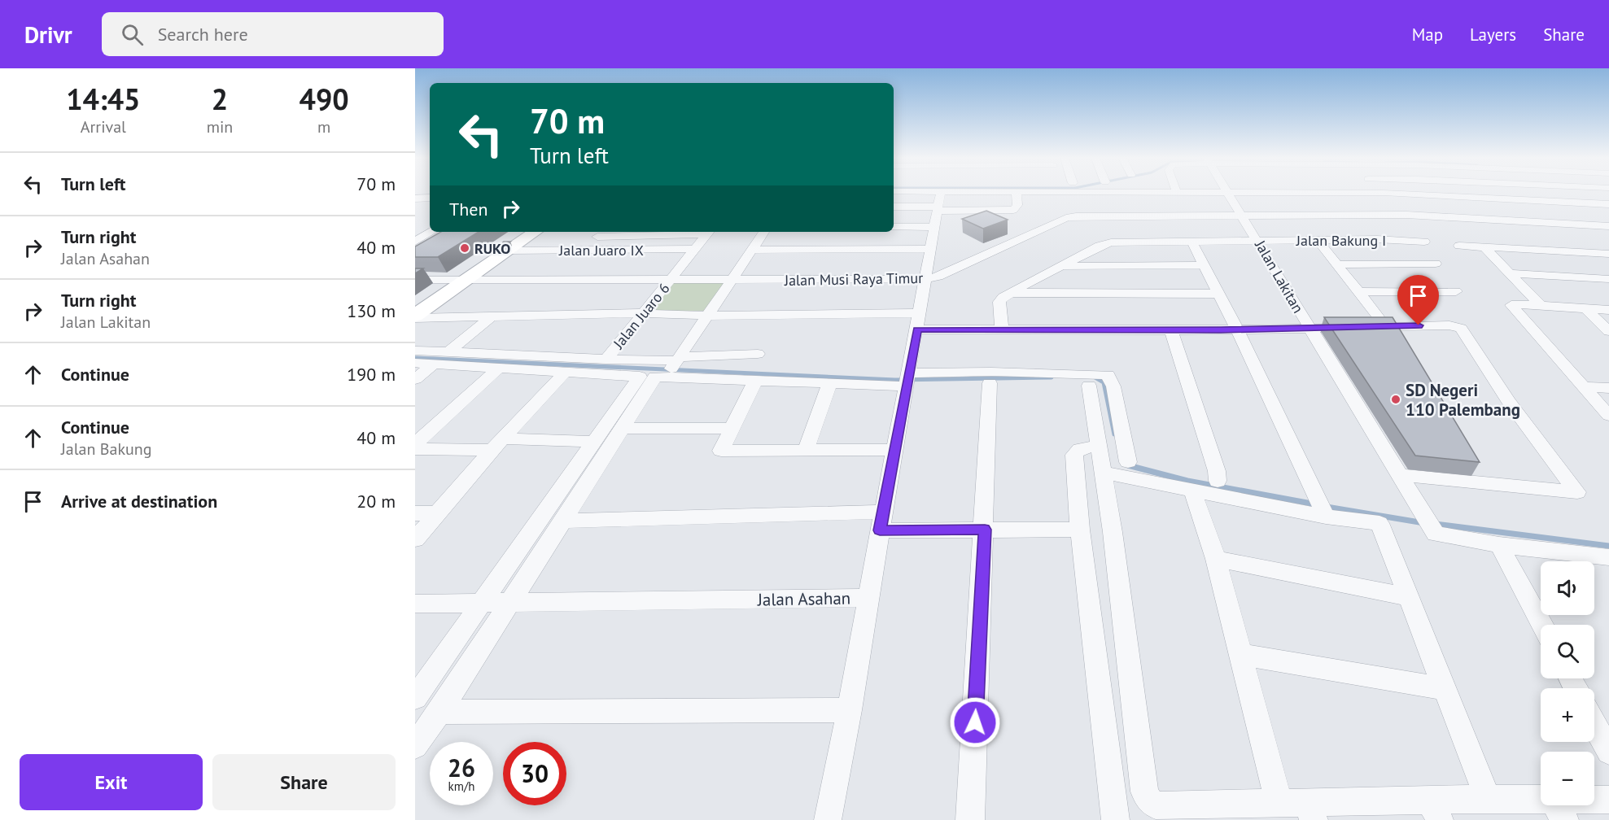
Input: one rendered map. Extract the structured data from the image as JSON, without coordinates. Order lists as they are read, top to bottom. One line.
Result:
{"streets":{"street":["Jalan Bakung I","Jalan Juaro IX","Jalan Lakitan","Jalan Musi Raya Timur","Jalan Juaro 6","Jalan Asahan"]},"crossings":[["Jalan Bakung I","Jalan Lakitan"],["Jalan Juaro IX","Jalan Juaro 6"],["Jalan Lakitan","Jalan Musi Raya Timur"],["Jalan Lakitan","Jalan Asahan"],["Jalan Musi Raya Timur","Jalan Juaro 6"],["Jalan Musi Raya Timur","Jalan Asahan"]],"places":["RUKO","SD Negeri 110 Palembang"],"page":{"header":"Drivr","search":"Search here","nav":["Map","Layers","Share"],"eta":["14:45","Arrival","2","min","490","m"],"turn":["70 m","Turn left"],"list":[{"name":"Turn left","value":"70 m"},{"name":"Turn right","note":"Jalan Asahan","value":"40 m"},{"name":"Turn right","note":"Jalan Lakitan","value":"130 m"},{"name":"Continue","value":"190 m"},{"name":"Continue","note":"Jalan Bakung","value":"40 m"},{"name":"Arrive at destination","value":"20 m"}],"then":"Then","map_buttons":["+","−"],"speed":"26 km/h","limit":"30","buttons":["Exit","Share"]}}
